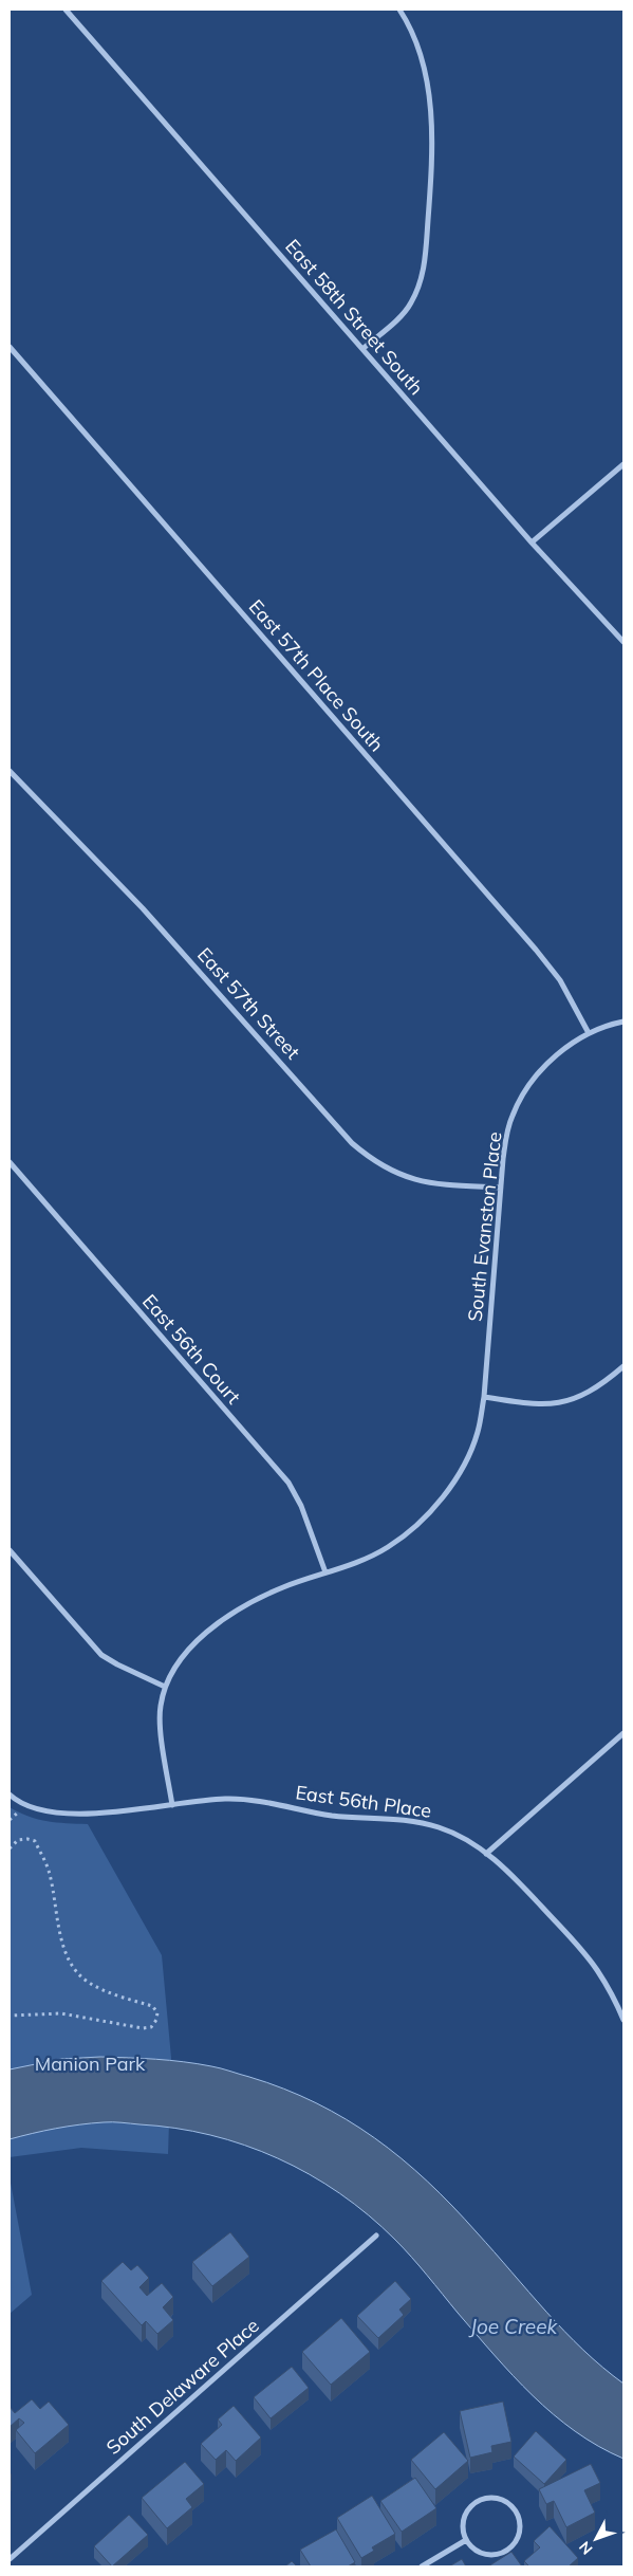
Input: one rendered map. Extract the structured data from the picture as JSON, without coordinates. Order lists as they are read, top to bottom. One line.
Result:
{"streets":{"street":["East 58th Street South","East 57th Place South","East 57th Street","South Evanston Place","East 56th Court","East 56th Place","South Delaware Place"]},"crossings":[["East 57th Place South","South Evanston Place"],["East 57th Street","South Evanston Place"],["South Evanston Place","East 56th Court"]],"water":["Joe Creek"],"parks":["Manion Park"],"north":"bottom left"}
